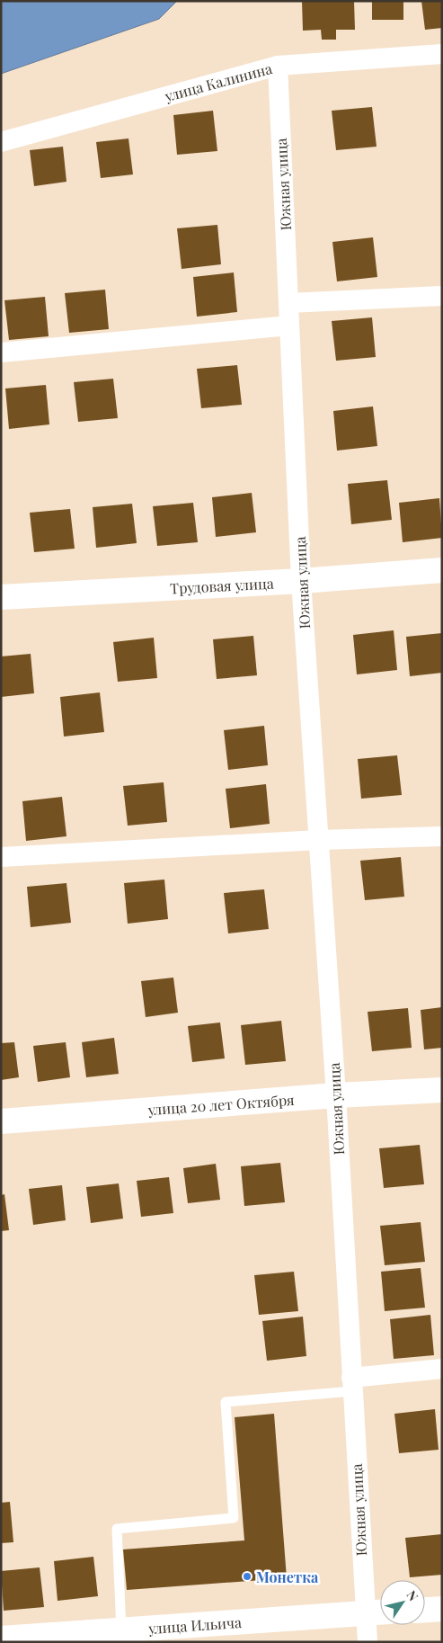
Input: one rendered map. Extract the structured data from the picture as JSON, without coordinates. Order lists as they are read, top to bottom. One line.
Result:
{"streets":{"main road":["Трудовая улица","улица 20 лет Октября","улица Ильича"],"street":["улица Калинина","Южная улица"]},"crossings":[["улица Калинина","Южная улица"],["Южная улица","Трудовая улица"],["Южная улица","улица 20 лет Октября"],["Южная улица","улица Ильича"]],"places":["Монетка"],"north":"top right"}
